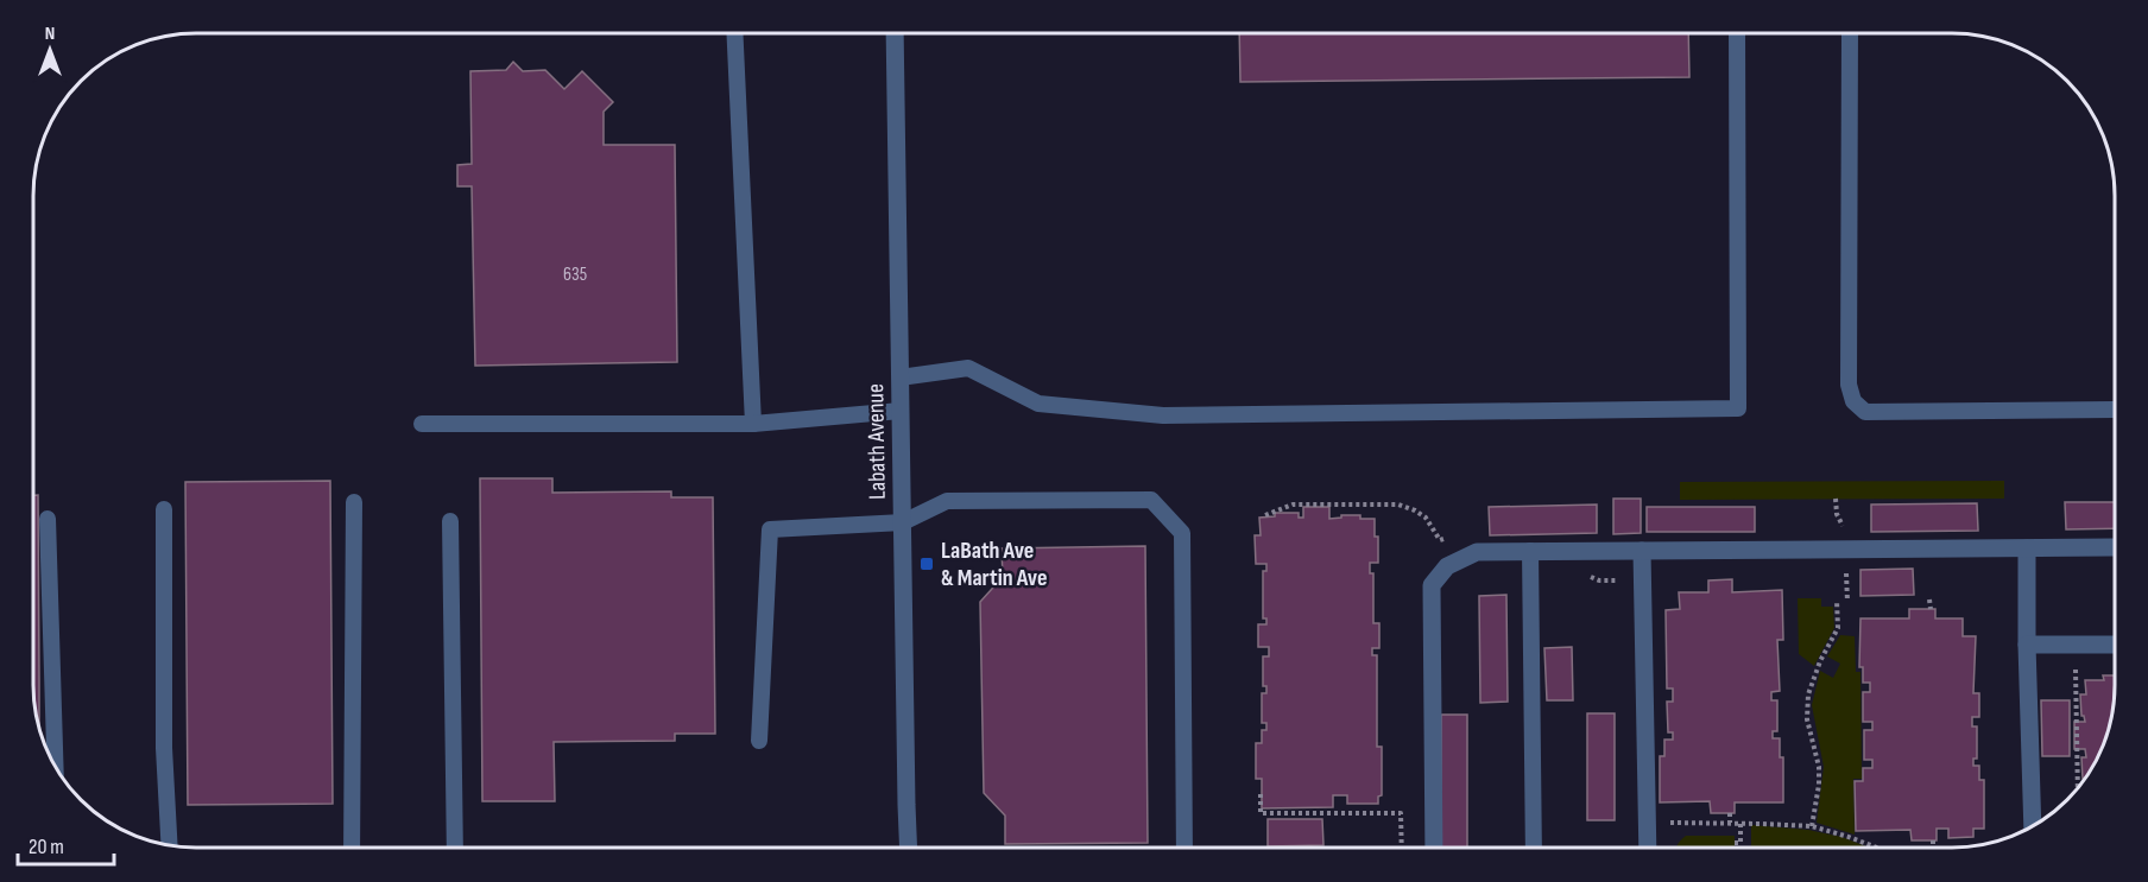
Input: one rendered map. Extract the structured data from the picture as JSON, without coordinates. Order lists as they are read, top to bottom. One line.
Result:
{"streets":{"street":["Labath Avenue"]},"places":{"transit":["LaBath Ave & Martin Ave"]},"house_numbers":["635"],"scale_bar":"20 m","north":"top"}
